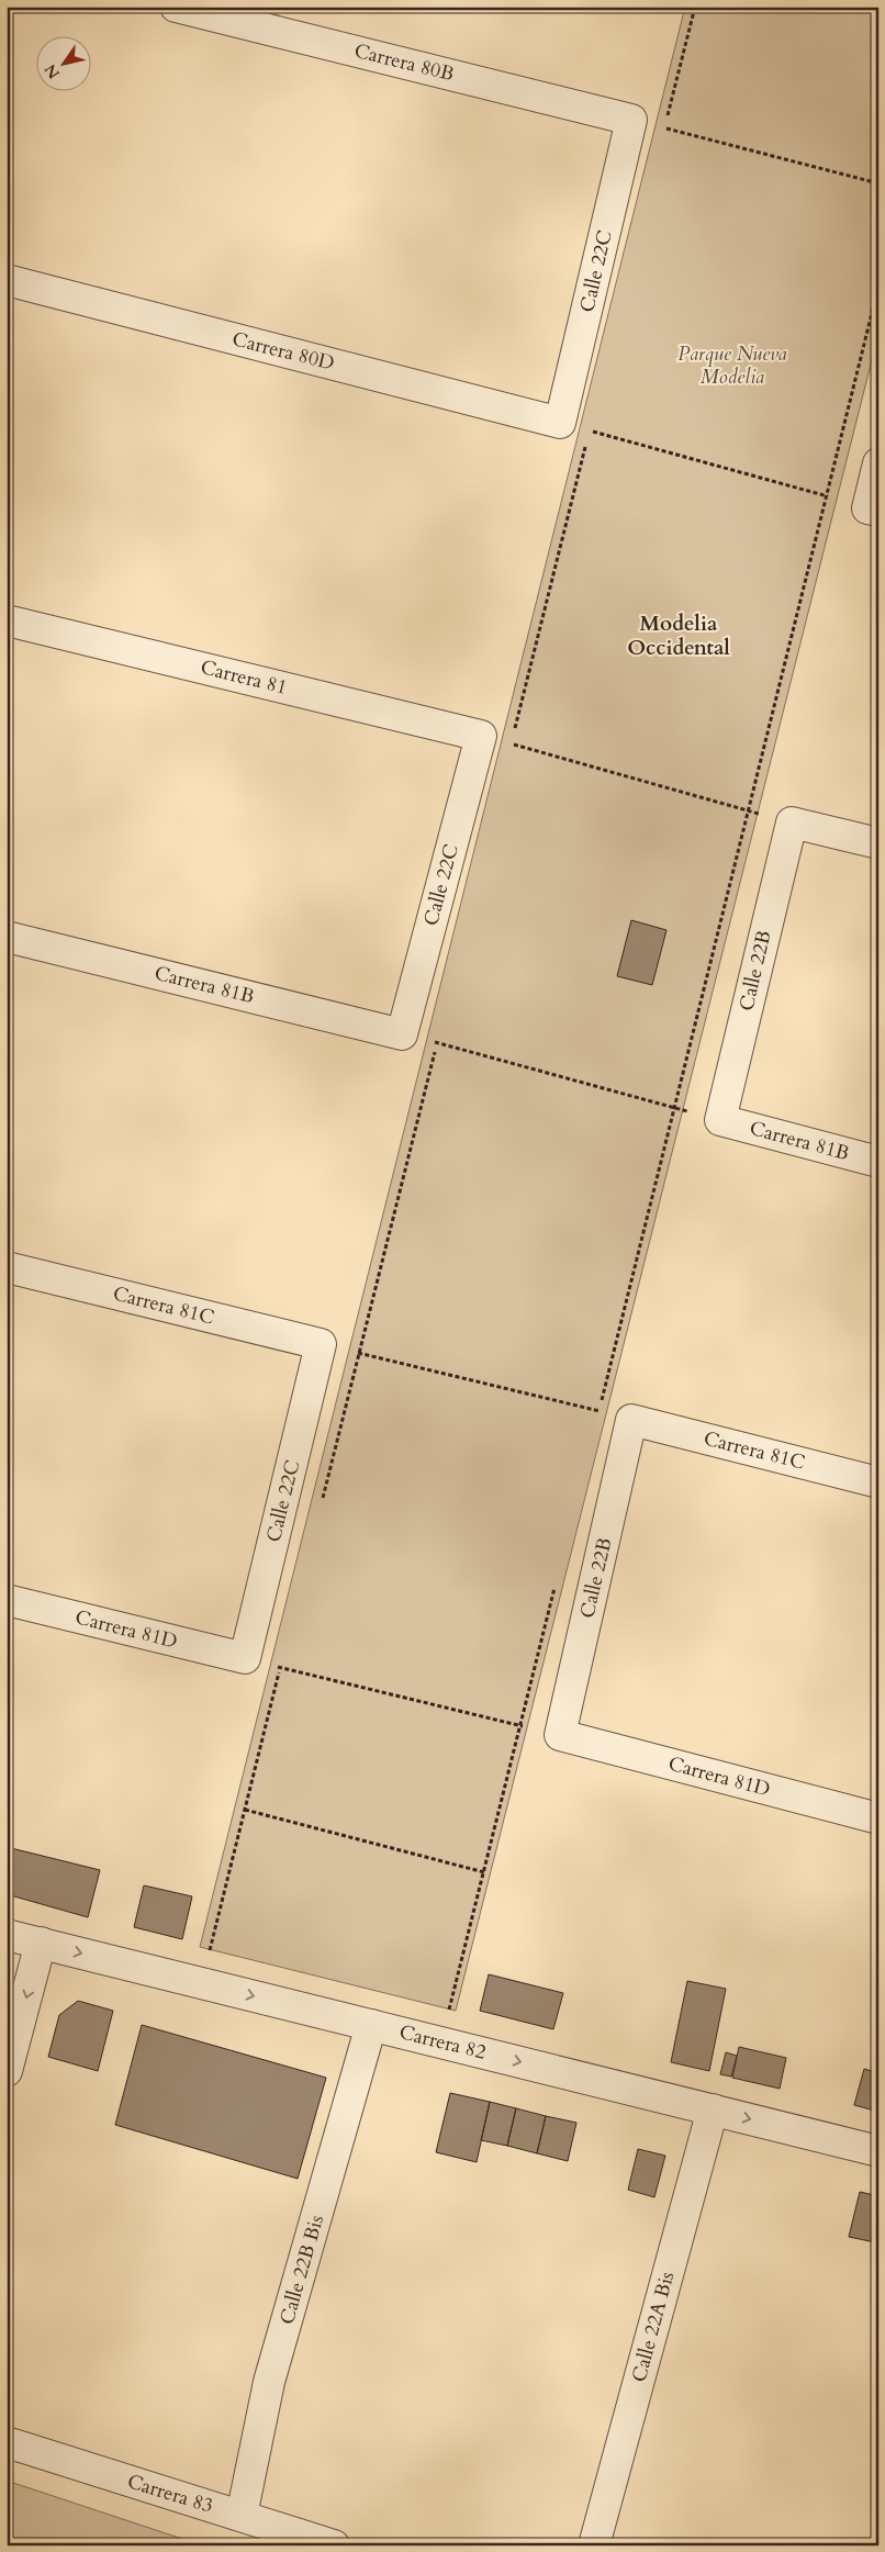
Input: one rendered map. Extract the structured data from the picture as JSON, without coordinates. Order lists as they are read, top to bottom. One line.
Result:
{"streets":{"street":["Carrera 80B","Calle 22C","Carrera 80D","Carrera 81","Calle 22B","Carrera 81B","Carrera 81C","Carrera 81D","Carrera 82","Calle 22B Bis","Calle 22A Bis","Carrera 83"]},"crossings":[["Carrera 80B","Calle 22C"],["Calle 22C","Carrera 80D"],["Calle 22C","Carrera 81"],["Calle 22C","Carrera 81B"],["Calle 22C","Carrera 81C"],["Calle 22C","Carrera 81D"],["Calle 22B","Carrera 81B"],["Calle 22B","Carrera 81C"],["Calle 22B","Carrera 81D"],["Carrera 82","Calle 22B Bis"],["Carrera 82","Calle 22A Bis"],["Calle 22B Bis","Carrera 83"]],"one_way":["Carrera 82"],"districts":["Modelia Occidental"],"parks":["Parque Nueva Modelia"],"north":"bottom left"}
